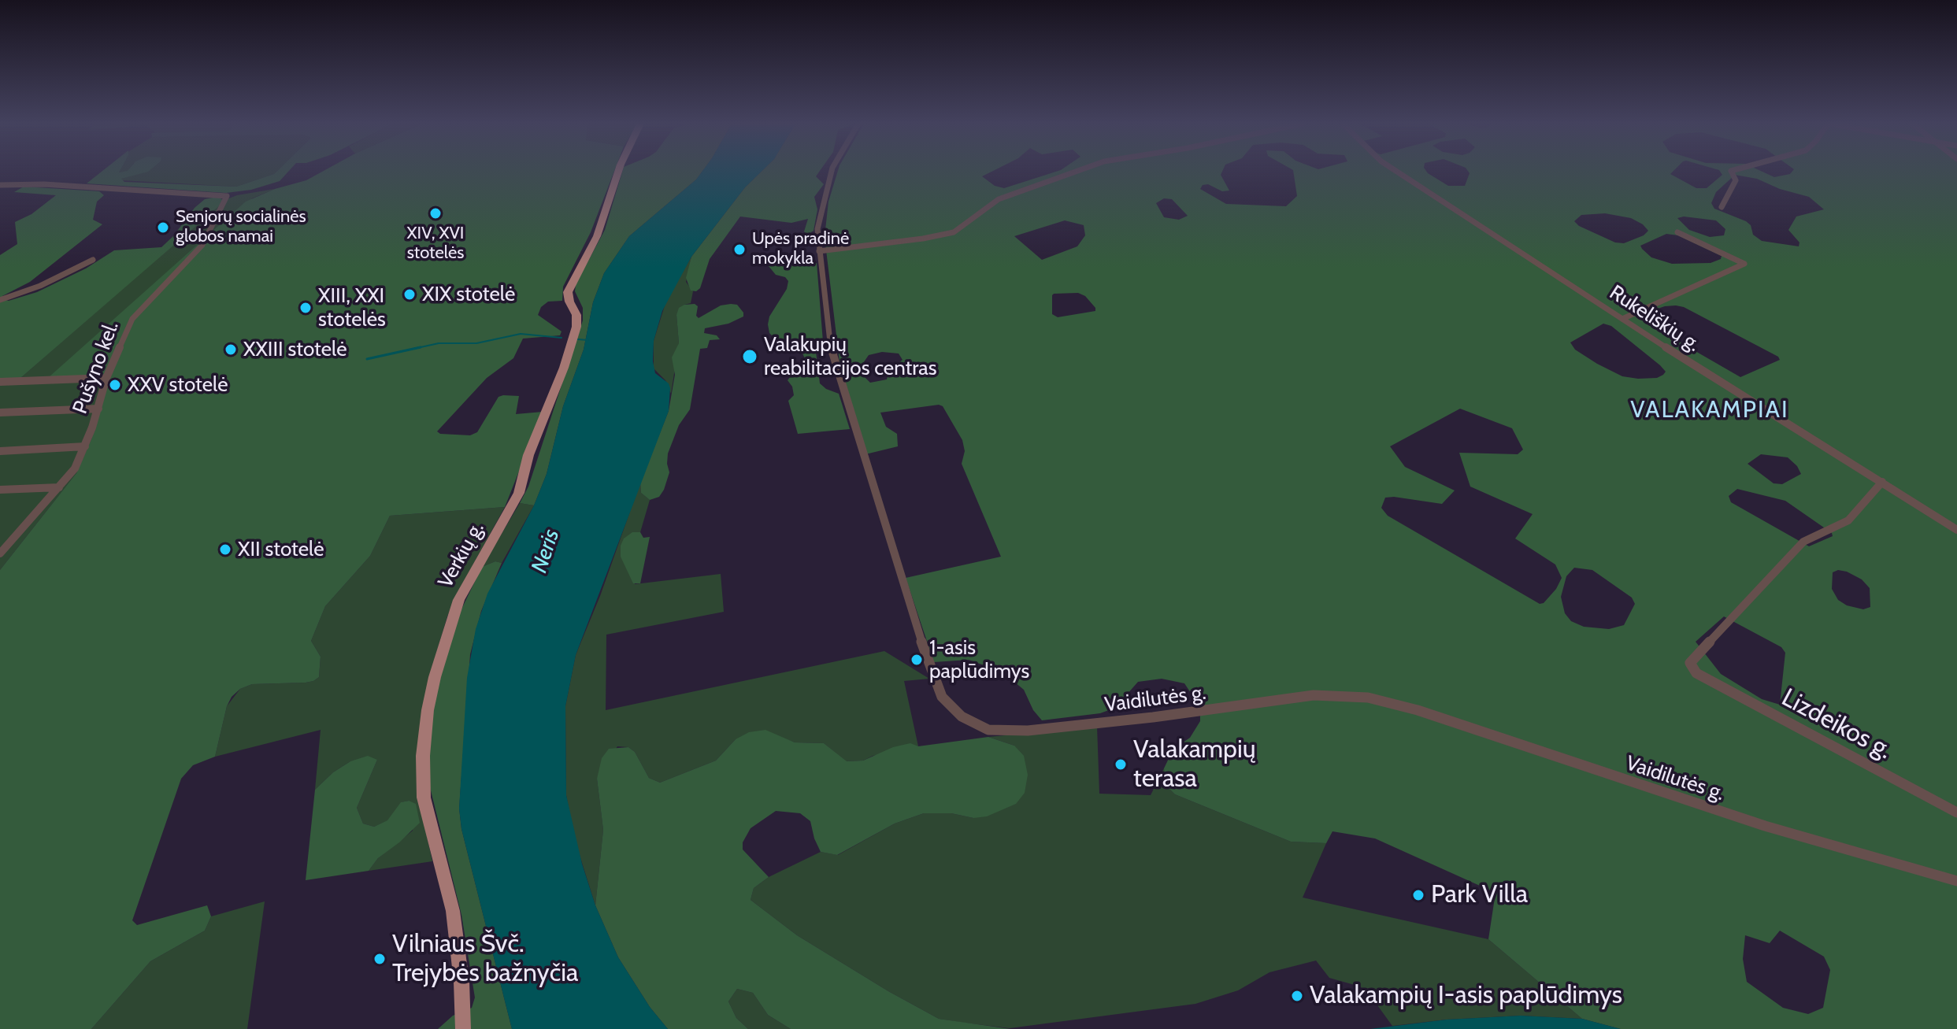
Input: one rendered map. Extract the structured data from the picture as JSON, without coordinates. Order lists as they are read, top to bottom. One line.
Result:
{"streets":{"main road":["Verkių g."],"street":["Rukeliškių g.","Pušyno kel.","Vaidilutės g.","Lizdeikos g."]},"crossings":[["Rukeliškių g.","Lizdeikos g."]],"districts":["VALAKAMPIAI"],"water":["Neris"],"places":["XIV, XVI stotelės","Senjorų socialinės globos namai","Upės pradinė mokykla","XIX stotelė","XIII, XXI stotelės","XXIII stotelė","Valakupių reabilitacijos centras","XXV stotelė","XII stotelė","1-asis paplūdimys","Valakampių terasa","Park Villa","Vilniaus Švč. Trejybės bažnyčia","Valakampių I-asis paplūdimys"]}
